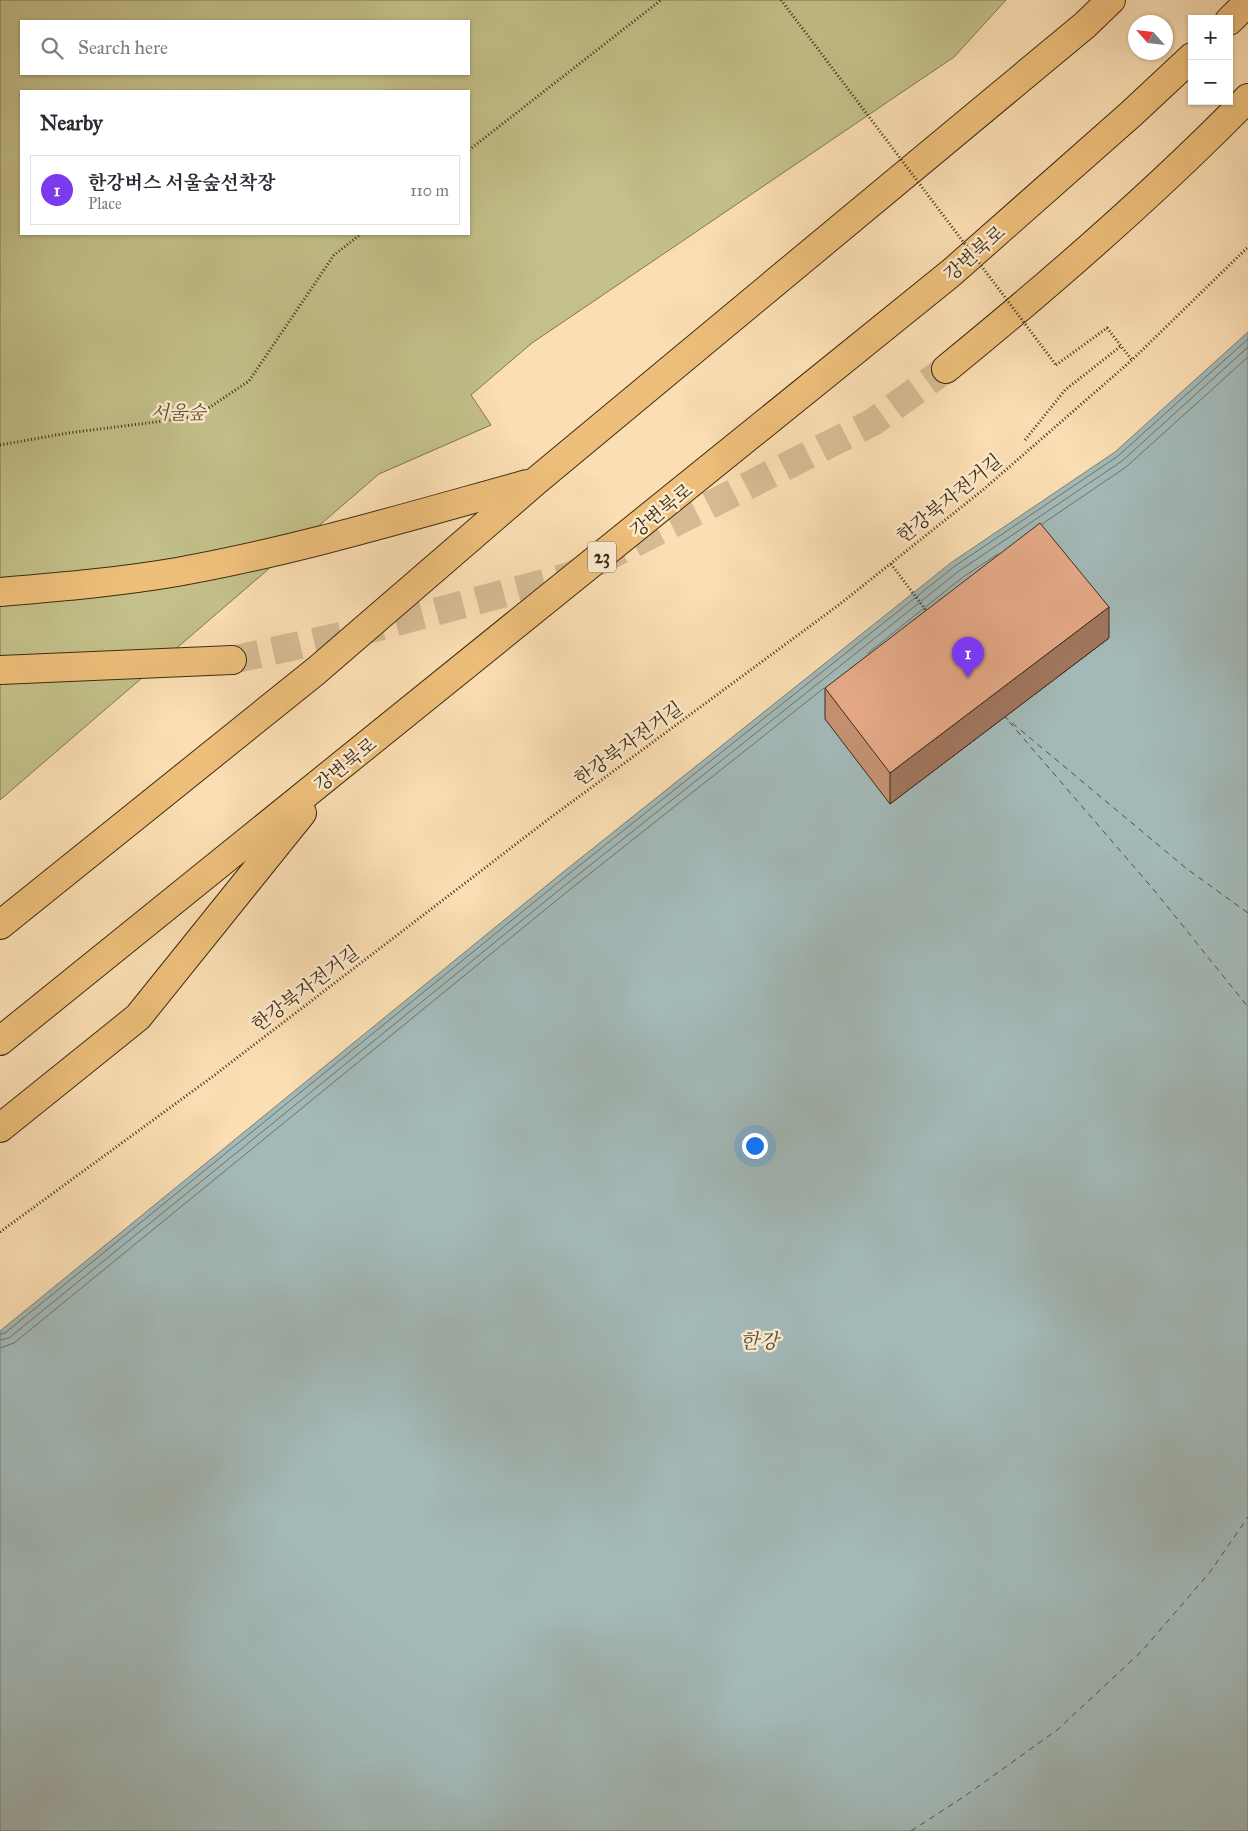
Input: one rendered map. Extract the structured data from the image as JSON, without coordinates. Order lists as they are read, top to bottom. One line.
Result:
{"streets":{"highway":["강변북로","23"],"path":["한강북자전거길"]},"water":["한강"],"parks":["서울숲"],"north":"top left","page":{"map_buttons":["+","−"],"search":"Search here","heading":"Nearby","list":[{"mark":"1","name":"한강버스 서울숲선착장","note":"Place","value":"110 m"}],"pins":"1"}}
